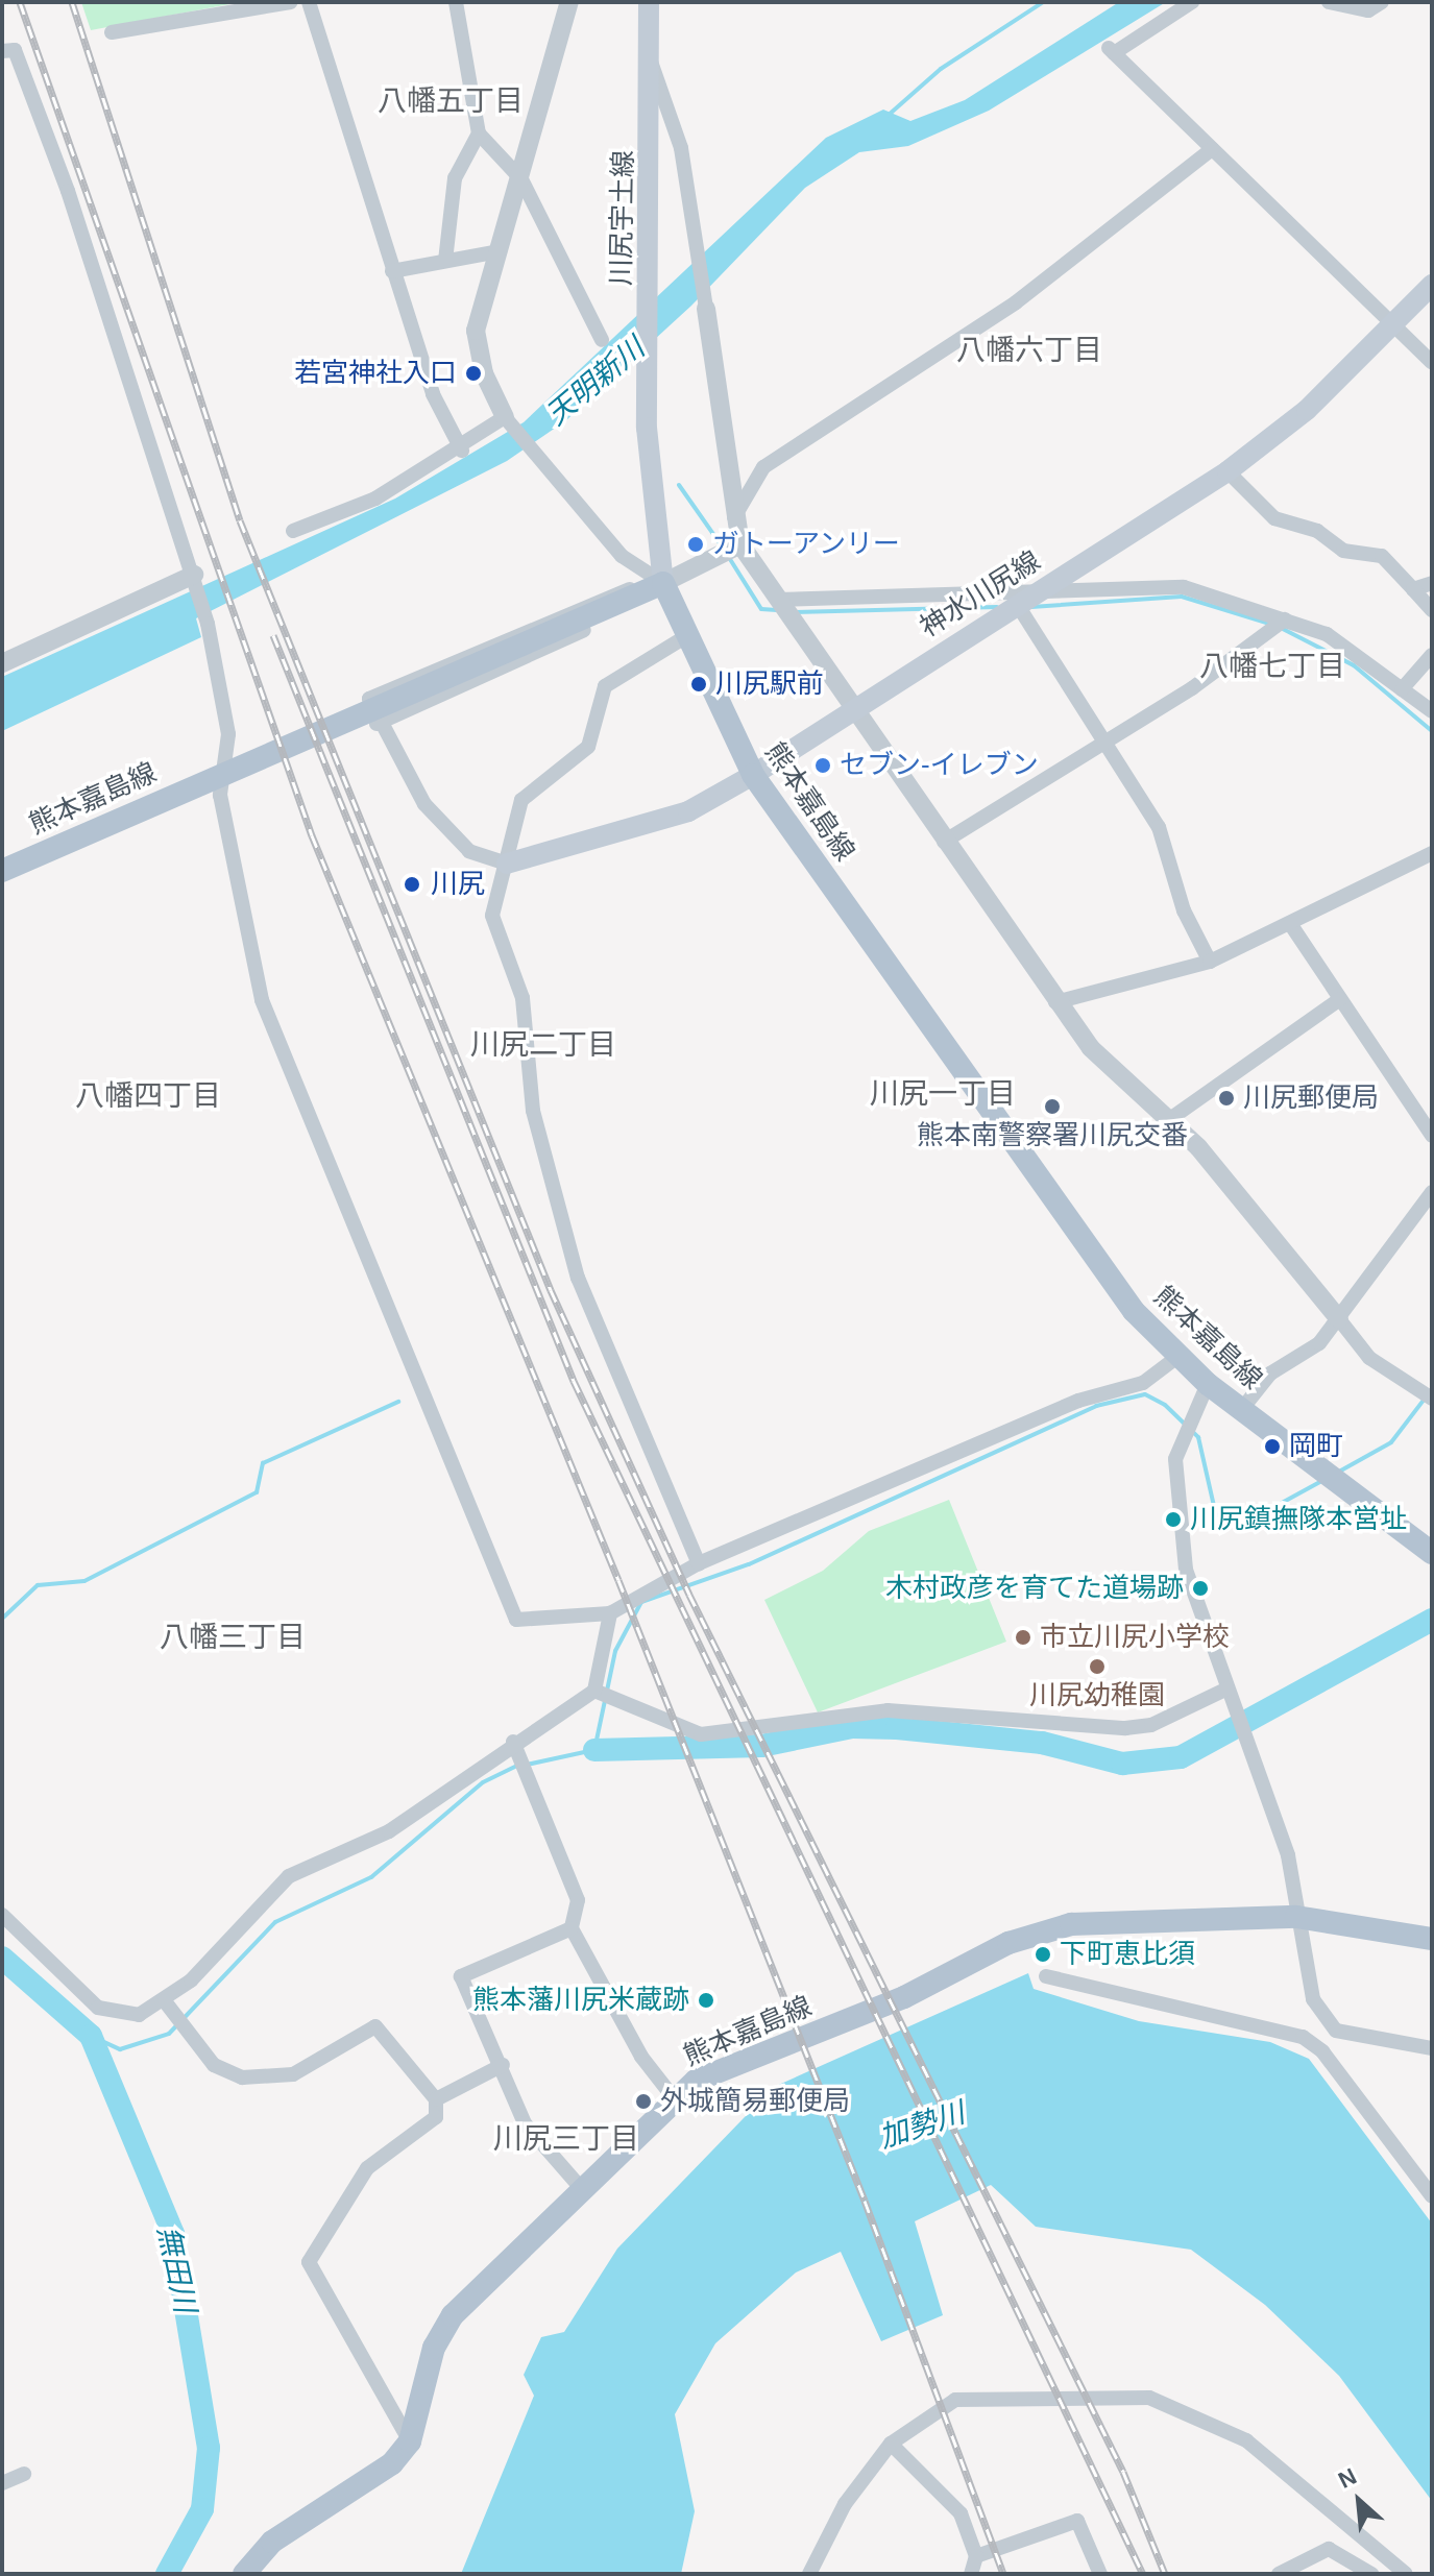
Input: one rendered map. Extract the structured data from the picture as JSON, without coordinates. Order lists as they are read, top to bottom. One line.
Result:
{"streets":{"main road":["川尻宇土線","神水川尻線","熊本嘉島線"]},"crossings":[["川尻宇土線","熊本嘉島線"],["神水川尻線","熊本嘉島線"]],"districts":["八幡五丁目","八幡六丁目","八幡七丁目","川尻二丁目","川尻一丁目","八幡四丁目","八幡三丁目","川尻三丁目"],"water":["天明新川","加勢川","無田川"],"places":["若宮神社入口","ガトーアンリー","川尻駅前","セブン-イレブン","川尻","川尻郵便局","熊本南警察署川尻交番","岡町","川尻鎮撫隊本営址","木村政彦を育てた道場跡","市立川尻小学校","川尻幼稚園","下町恵比須","熊本藩川尻米蔵跡","外城簡易郵便局"],"north":"top left"}
